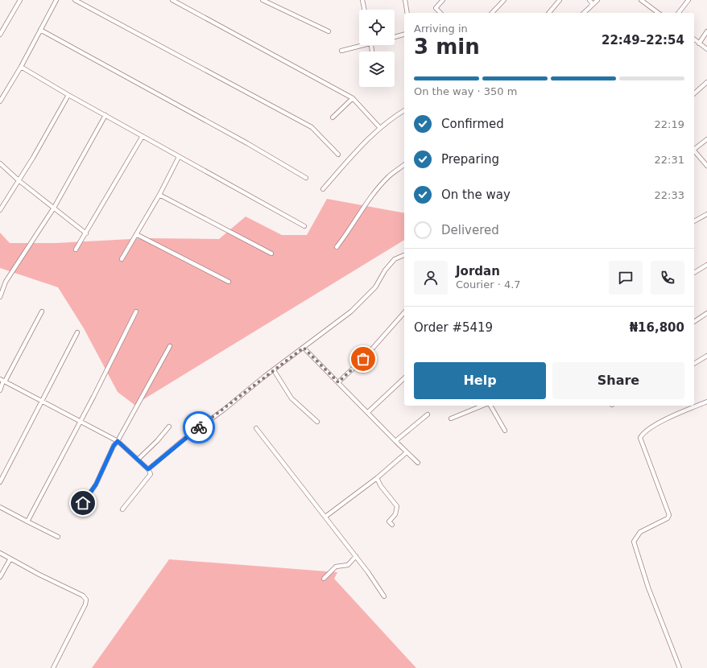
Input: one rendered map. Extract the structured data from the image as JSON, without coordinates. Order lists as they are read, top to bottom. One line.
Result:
{"page":{"heading":["3 min","Arriving in","22:49–22:54"],"panel":["Jordan","Courier · 4.7","Order #5419","₦16,800"],"bar":"On the way · 350 m","list":[["Confirmed","22:19"],["Preparing","22:31"],["On the way","22:33"],"Delivered"],"buttons":["Help","Share"]}}
